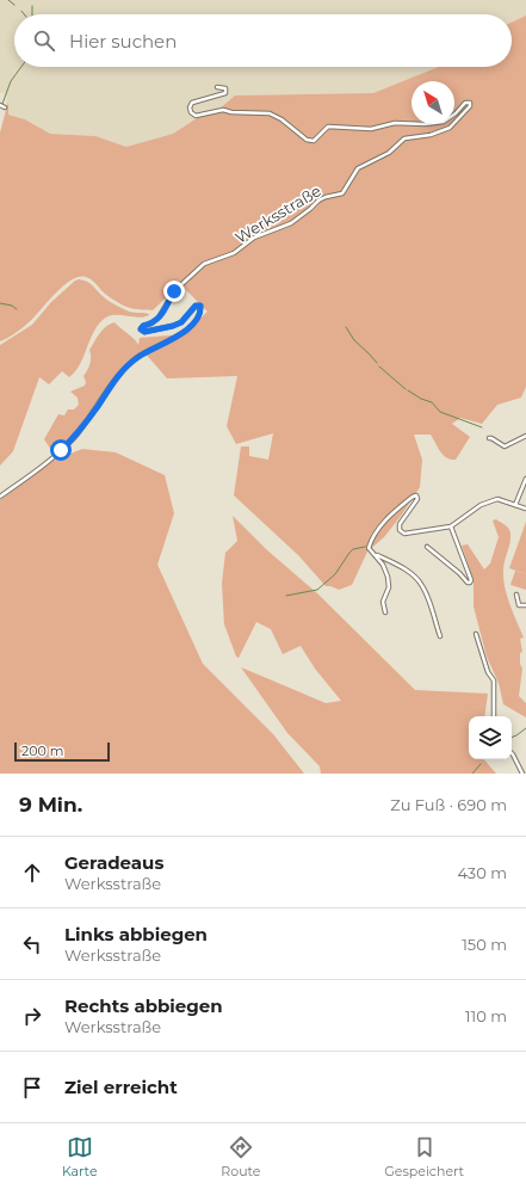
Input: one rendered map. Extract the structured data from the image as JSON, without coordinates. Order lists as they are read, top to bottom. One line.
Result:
{"streets":{"street":["Werksstraße"]},"scale_bar":"200 m","north":"top left","page":{"search":"Hier suchen","scale":"200 m","heading":["9 Min.","Zu Fuß · 690 m"],"list":[["Geradeaus","Werksstraße","430 m"],["Links abbiegen","Werksstraße","150 m"],["Rechts abbiegen","Werksstraße","110 m"],"Ziel erreicht"],"nav":["Karte","Route","Gespeichert"]}}
